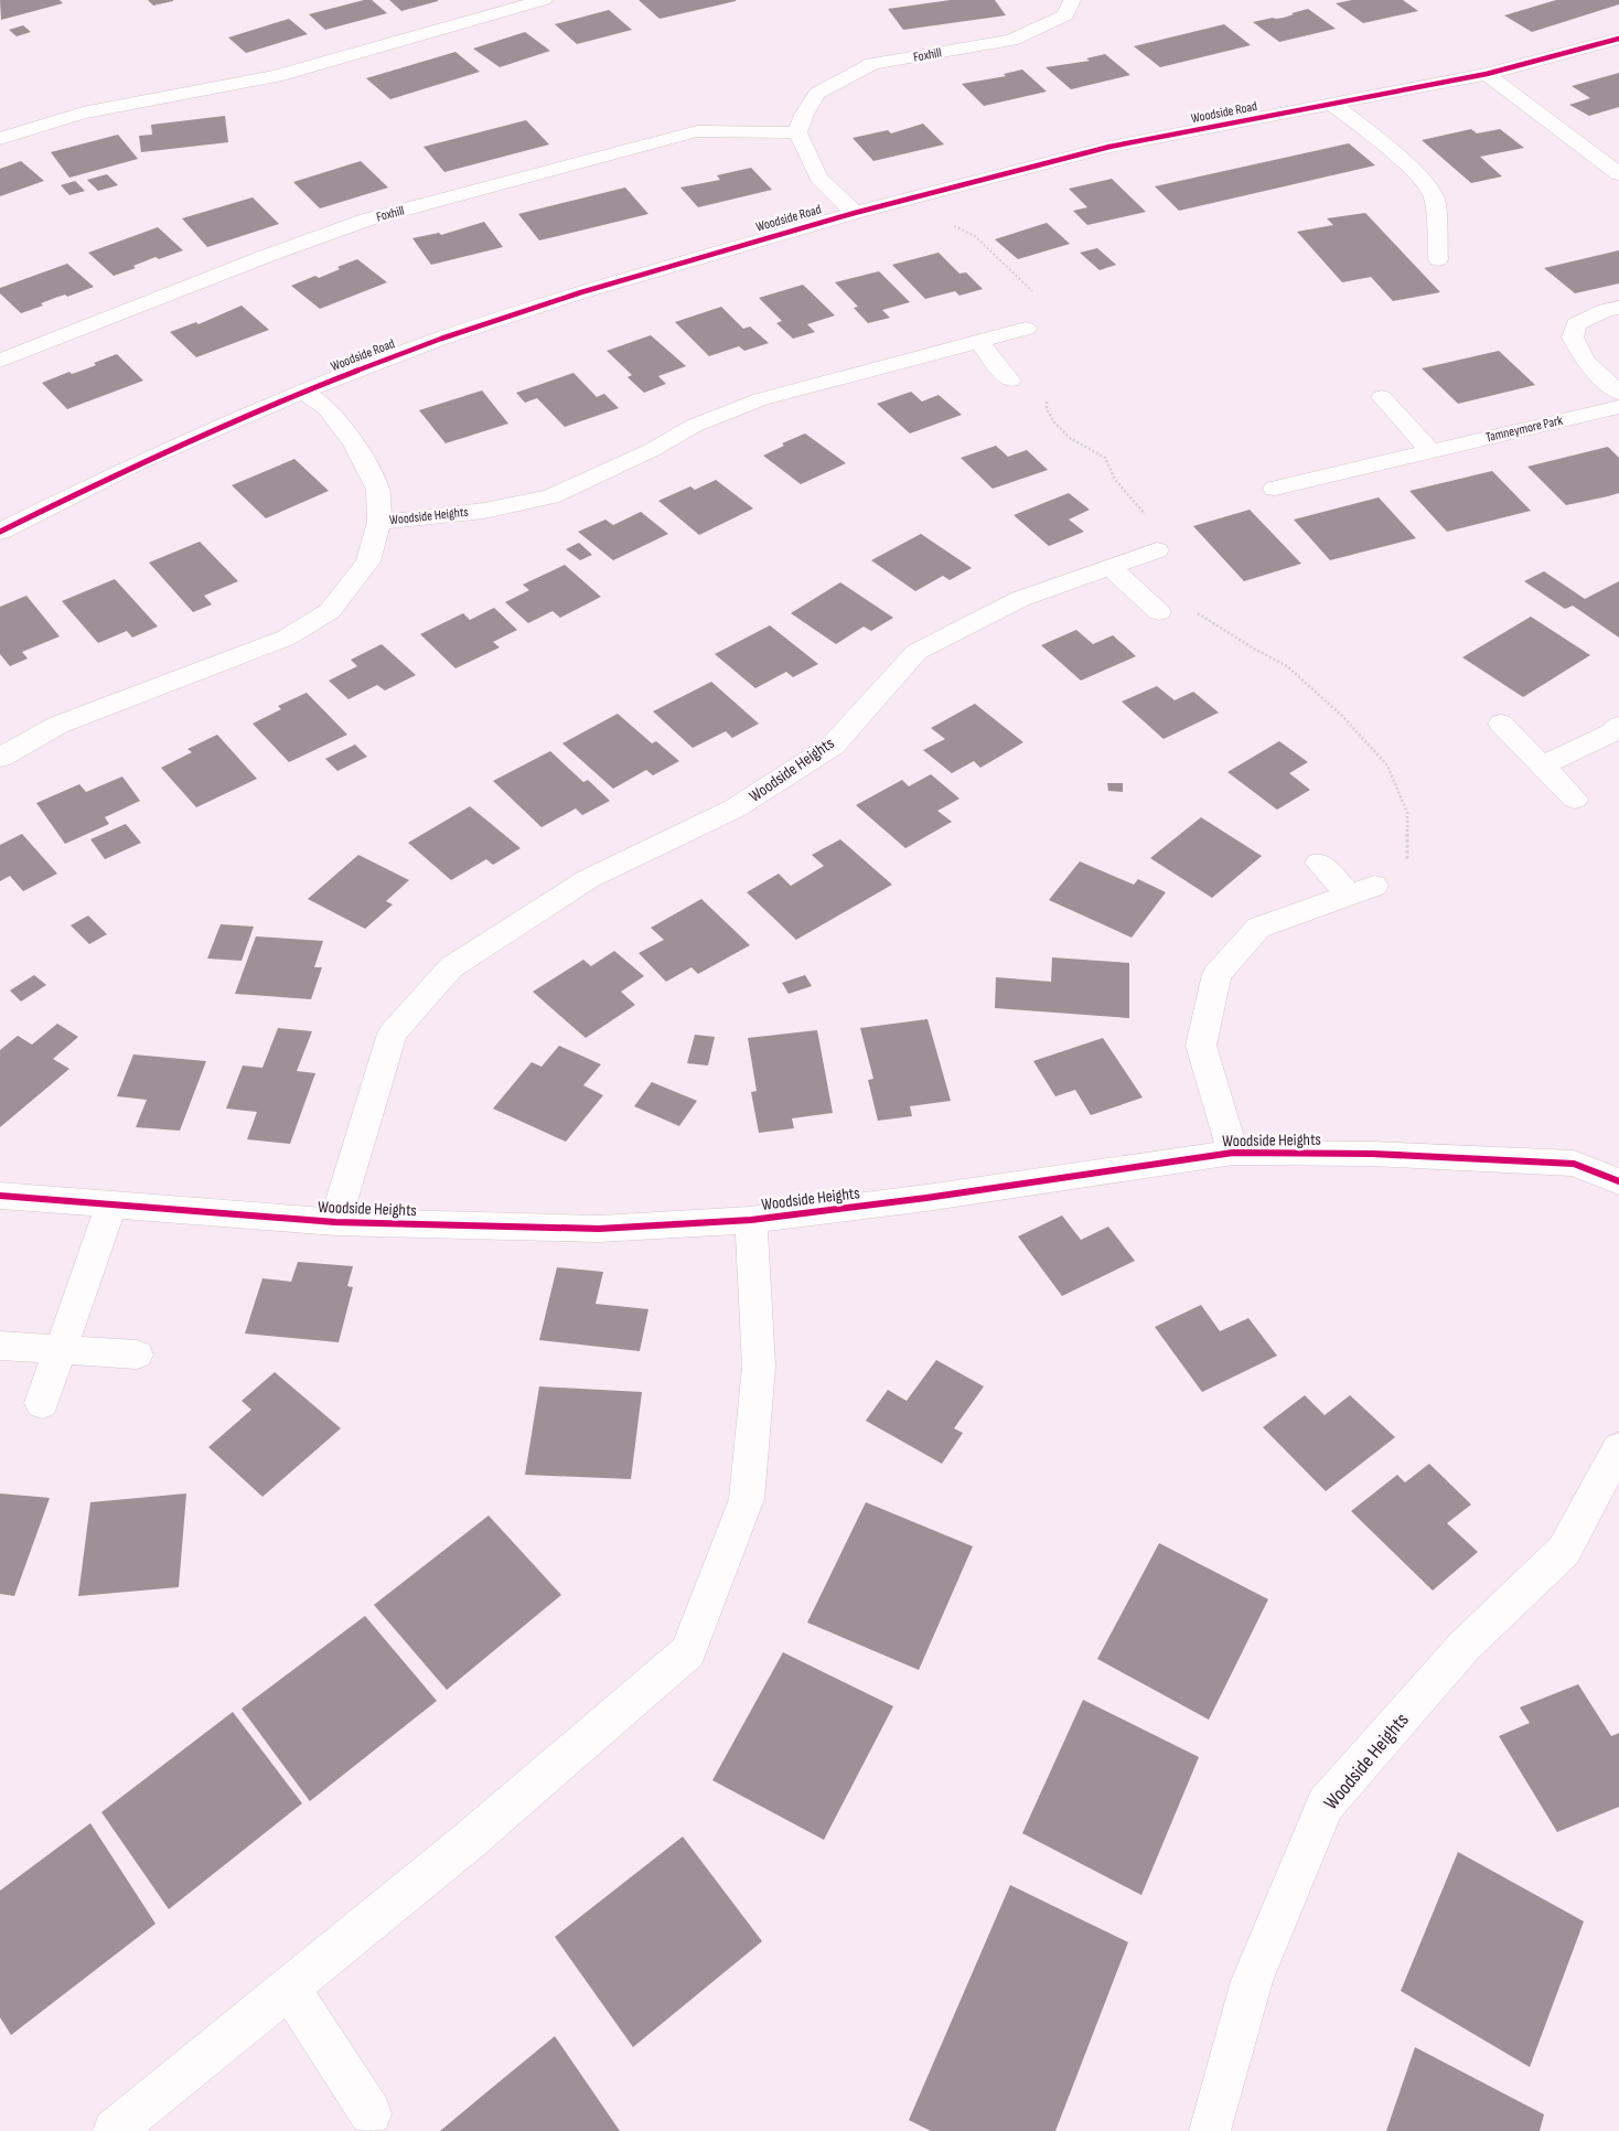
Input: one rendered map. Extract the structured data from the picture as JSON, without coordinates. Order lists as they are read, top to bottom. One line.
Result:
{"streets":{"street":["Foxhill","Woodside Road","Tamneymore Park","Woodside Heights"]},"crossings":[["Woodside Road","Woodside Heights"]]}
